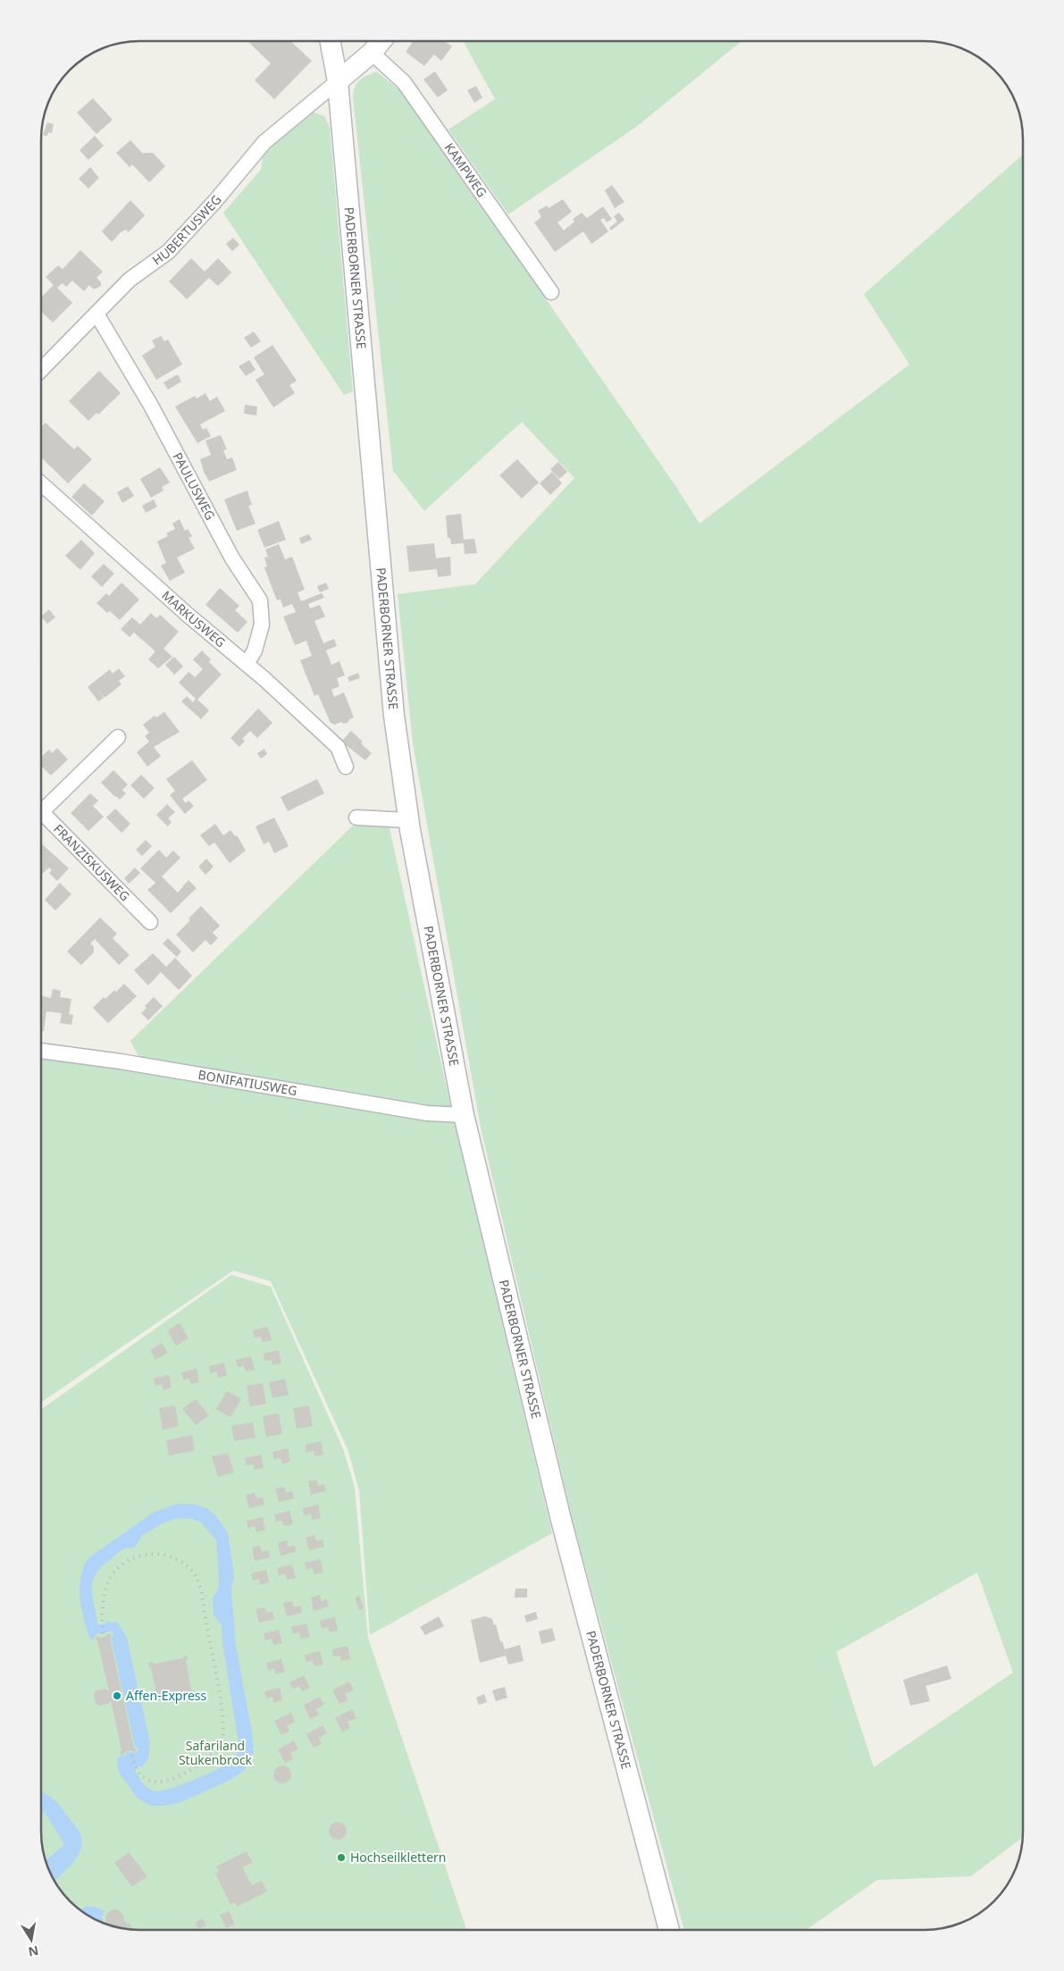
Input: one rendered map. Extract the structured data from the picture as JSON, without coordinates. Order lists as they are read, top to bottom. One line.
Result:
{"streets":{"main road":["PADERBORNER STRASSE"],"street":["KAMPWEG","HUBERTUSWEG","PAULUSWEG","MARKUSWEG","FRANZISKUSWEG","BONIFATIUSWEG"]},"crossings":[["HUBERTUSWEG","PADERBORNER STRASSE"],["HUBERTUSWEG","PAULUSWEG"],["PADERBORNER STRASSE","BONIFATIUSWEG"],["PAULUSWEG","MARKUSWEG"]],"parks":["Safariland Stukenbrock"],"places":["Affen-Express","Hochseilklettern"],"north":"bottom"}
